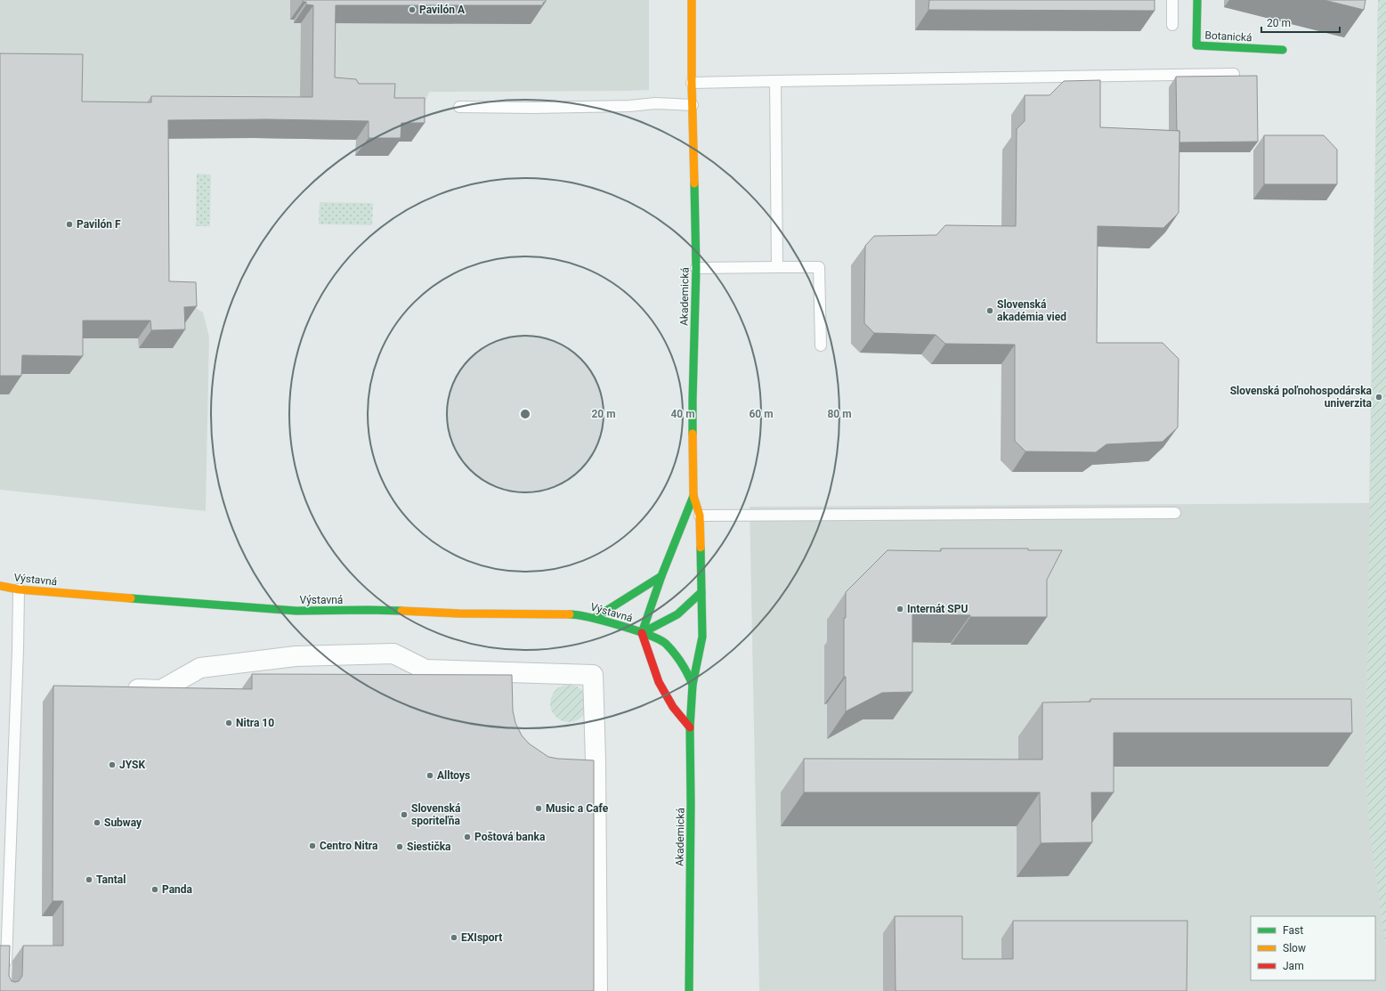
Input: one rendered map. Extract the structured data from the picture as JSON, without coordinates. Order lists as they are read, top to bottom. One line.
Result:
{"streets":{"street":["Botanická","Akademická","Výstavná"]},"crossings":[["Akademická","Výstavná"]],"places":["Pavilón A","Pavilón F","Slovenská akadémia vied","Slovenská poľnohospodárska univerzita","Internát SPU","Nitra 10","JYSK","Alltoys","Music a Cafe","Slovenská sporiteľňa","Subway","Poštová banka","Centro Nitra","Siestička","Tantal","Panda","EXIsport"],"legend":["Fast","Slow","Jam"],"scale_bar":"20 m","rings":["20 m","40 m","60 m","80 m"]}
